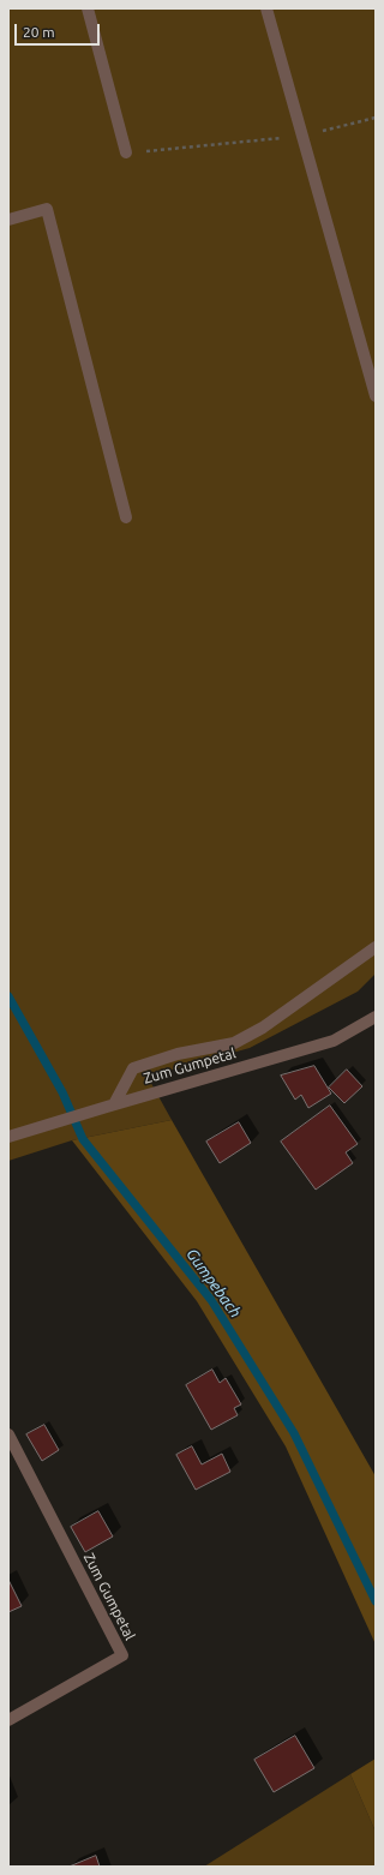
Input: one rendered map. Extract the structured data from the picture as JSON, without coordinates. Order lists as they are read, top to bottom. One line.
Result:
{"streets":{"lane":["Zum Gumpetal"]},"water":["Gumpebach"],"scale_bar":"20 m"}
